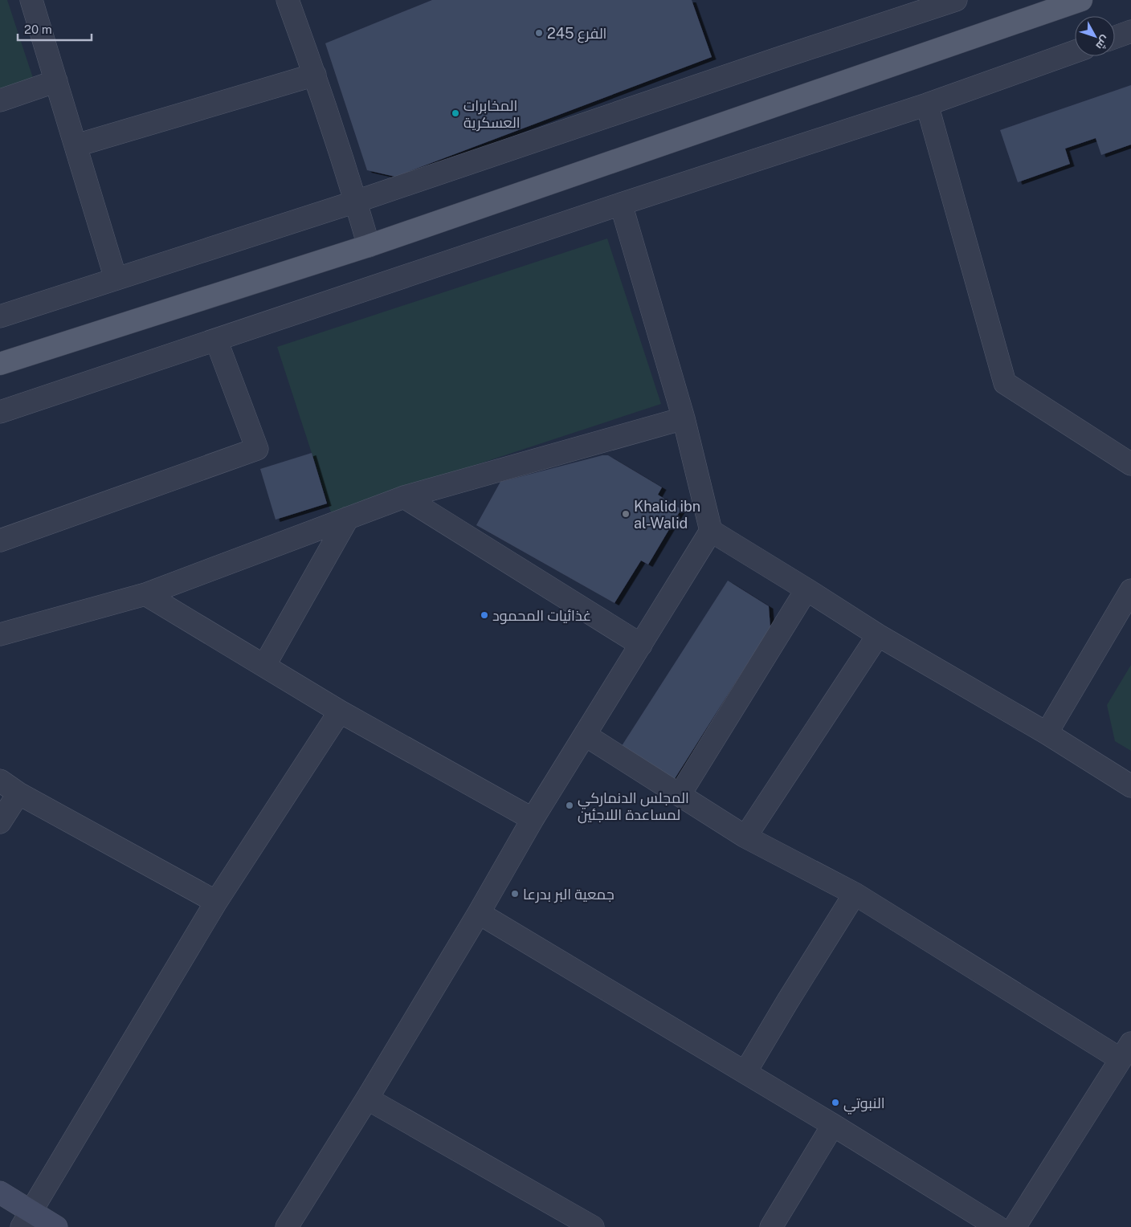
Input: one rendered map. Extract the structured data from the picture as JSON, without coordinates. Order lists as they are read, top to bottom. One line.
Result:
{"places":["الفرع 245","المخابرات العسكرية","Khalid ibn al-Walid","غذائيات المحمود","المجلس الدنماركي لمساعدة اللاجئين","جمعية البر بدرعا","النبوتي"],"scale_bar":"20 m","north":"bottom right"}
